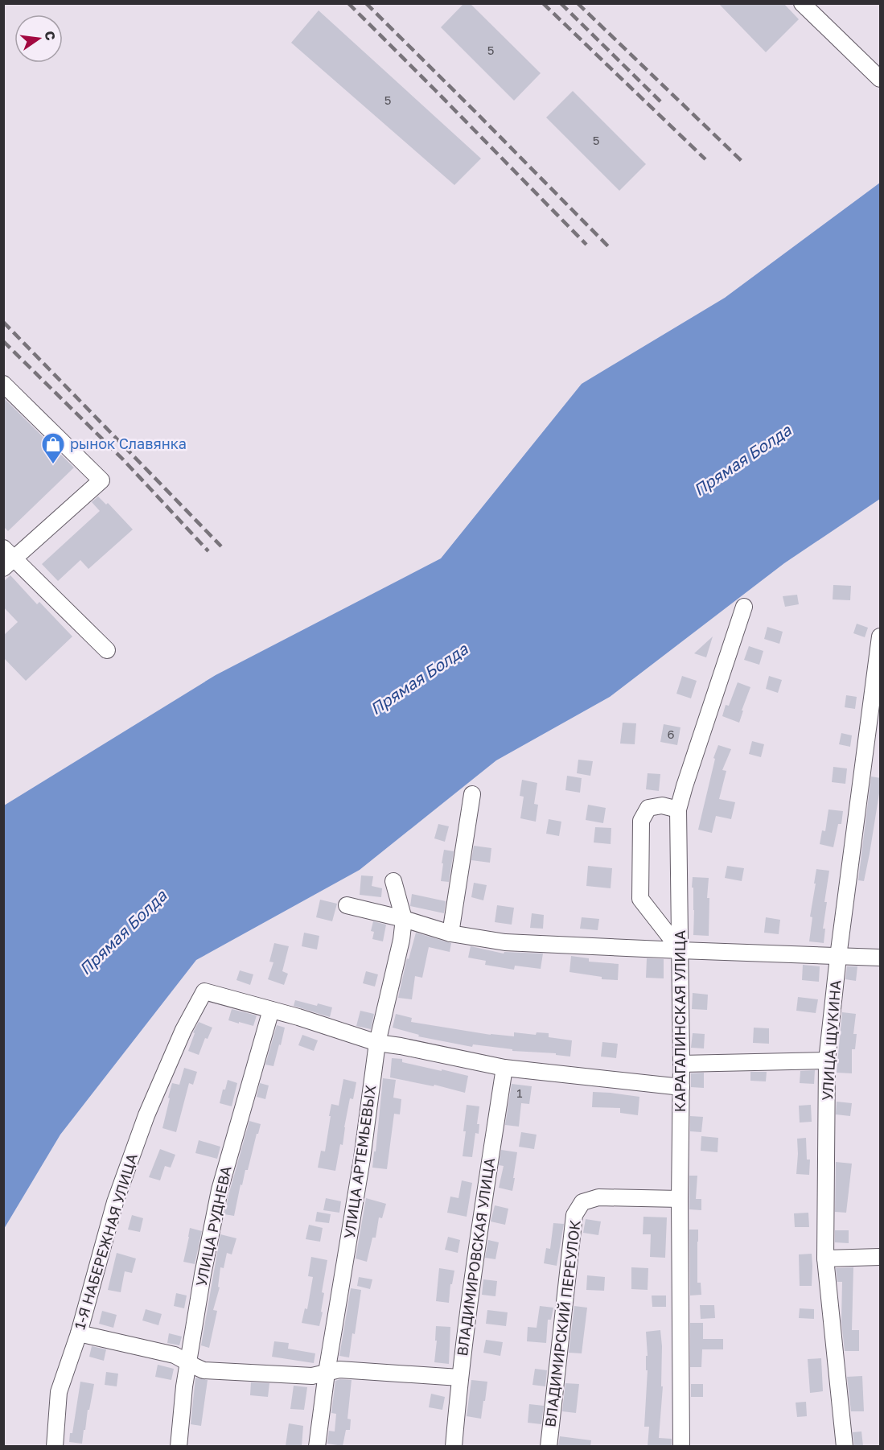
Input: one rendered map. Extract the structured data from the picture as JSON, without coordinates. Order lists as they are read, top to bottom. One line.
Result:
{"streets":{"street":["КАРАГАЛИНСКАЯ УЛИЦА","УЛИЦА ЩУКИНА","УЛИЦА АРТЕМЬЕВЫХ","УЛИЦА РУДНЕВА","1-Я НАБЕРЕЖНАЯ УЛИЦА","ВЛАДИМИРОВСКАЯ УЛИЦА","ВЛАДИМИРСКИЙ ПЕРЕУЛОК"]},"crossings":[["КАРАГАЛИНСКАЯ УЛИЦА","ВЛАДИМИРСКИЙ ПЕРЕУЛОК"],["УЛИЦА РУДНЕВА","1-Я НАБЕРЕЖНАЯ УЛИЦА"]],"water":["Прямая Болда"],"places":{"shop":["рынок Славянка"]},"house_numbers":["5","5","5","6","1"],"north":"right"}
